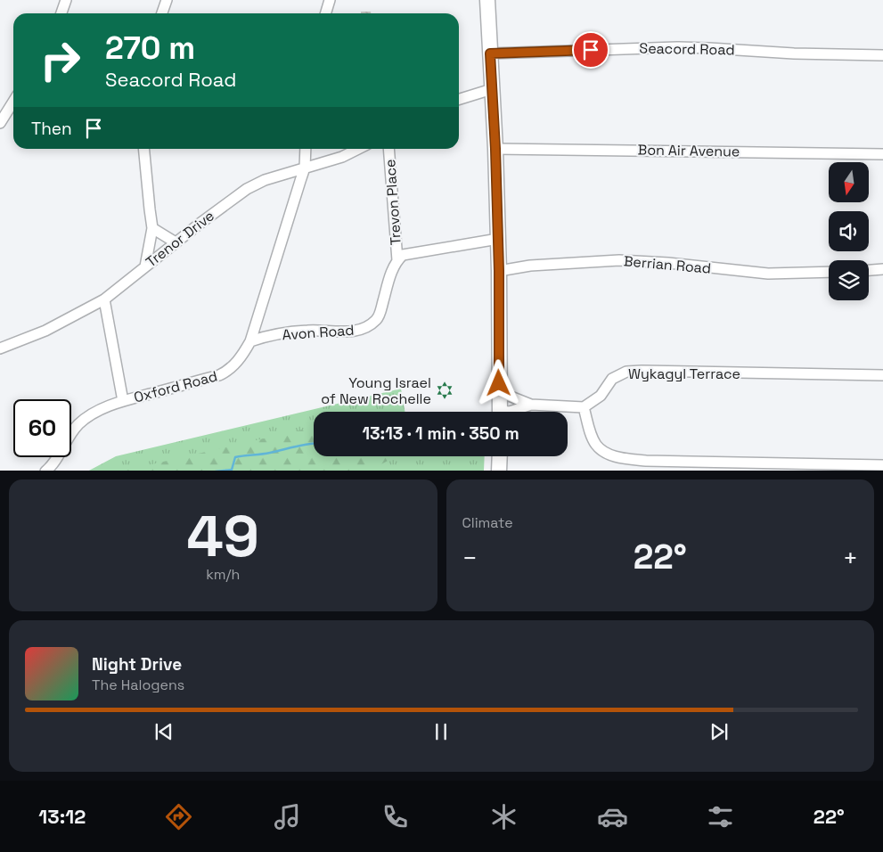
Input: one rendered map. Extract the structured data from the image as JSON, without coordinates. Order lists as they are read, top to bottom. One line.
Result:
{"streets":{"street":["Seacord Road","Bon Air Avenue","Trevon Place","Trenor Drive","Berrian Road","Avon Road","Wykagyl Terrace","Oxford Road"]},"crossings":[["Trevon Place","Avon Road"],["Trenor Drive","Oxford Road"],["Avon Road","Oxford Road"]],"places":{"synagogue":["Young Israel of New Rochelle"]},"north":"bottom","page":{"turn":["270 m","Seacord Road"],"then":"Then","limit":"60","trip":"13:13 · 1 min · 350 m","tile":[["49","km/h"],"Climate"],"heat":["−","22°","+"],"song":["Night Drive","The Halogens"],"tabs":["13:12","22°"]}}
